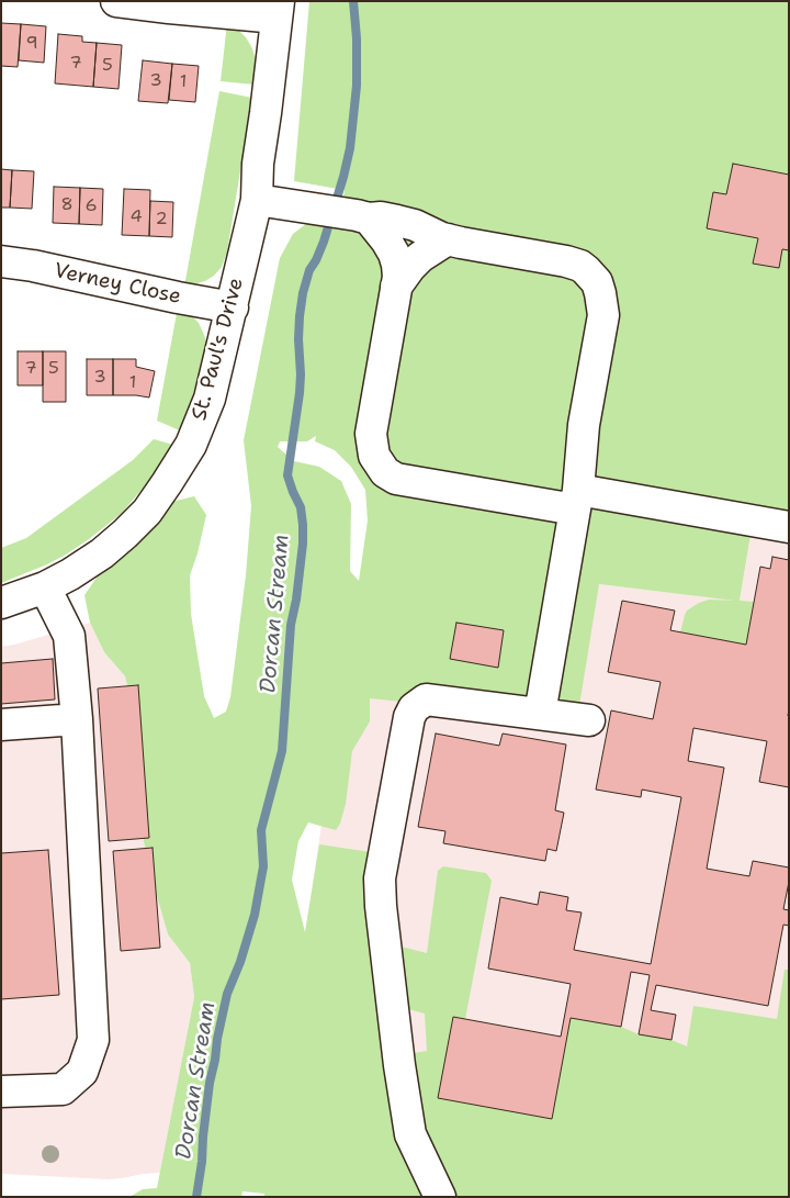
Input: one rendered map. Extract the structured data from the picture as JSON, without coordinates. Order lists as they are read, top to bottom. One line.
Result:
{"streets":{"street":["Verney Close","St. Paul's Drive"]},"crossings":[["Verney Close","St. Paul's Drive"]],"water":["Dorcan Stream"],"house_numbers":["9","7","5","3","1","8","6","4","2","7","5","3","1"]}
